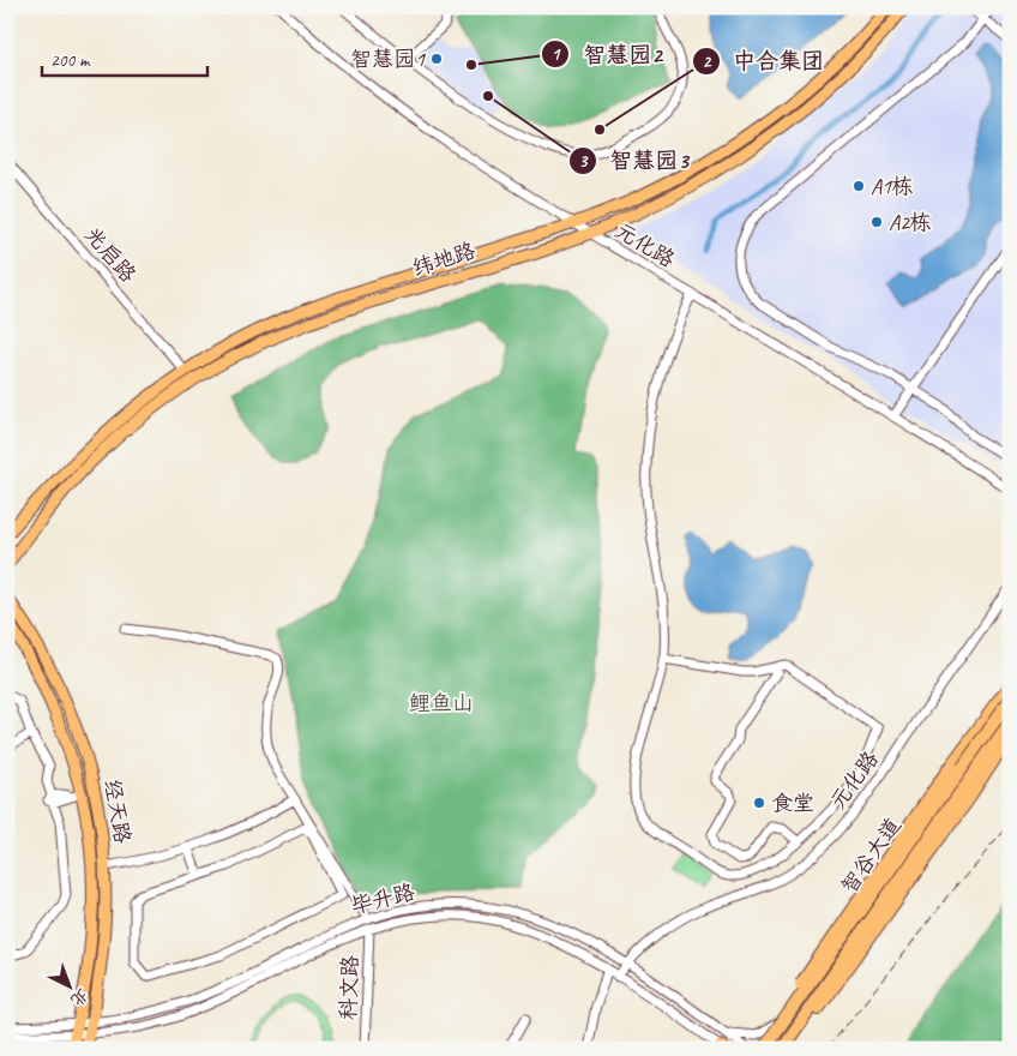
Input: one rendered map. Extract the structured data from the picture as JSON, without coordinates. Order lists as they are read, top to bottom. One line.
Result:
{"streets":{"highway":["智谷大道"],"main road":["纬地路","经天路"],"street":["元化路","光启路","毕升路","科文路"]},"crossings":[["元化路","纬地路"],["元化路","毕升路"],["光启路","纬地路"],["经天路","毕升路"],["毕升路","科文路"]],"parks":["鲤鱼山"],"places":["智慧园1","智慧园2","智慧园3","中合集团","A1栋","A2栋","食堂"],"scale_bar":"200 m","north":"bottom right"}
